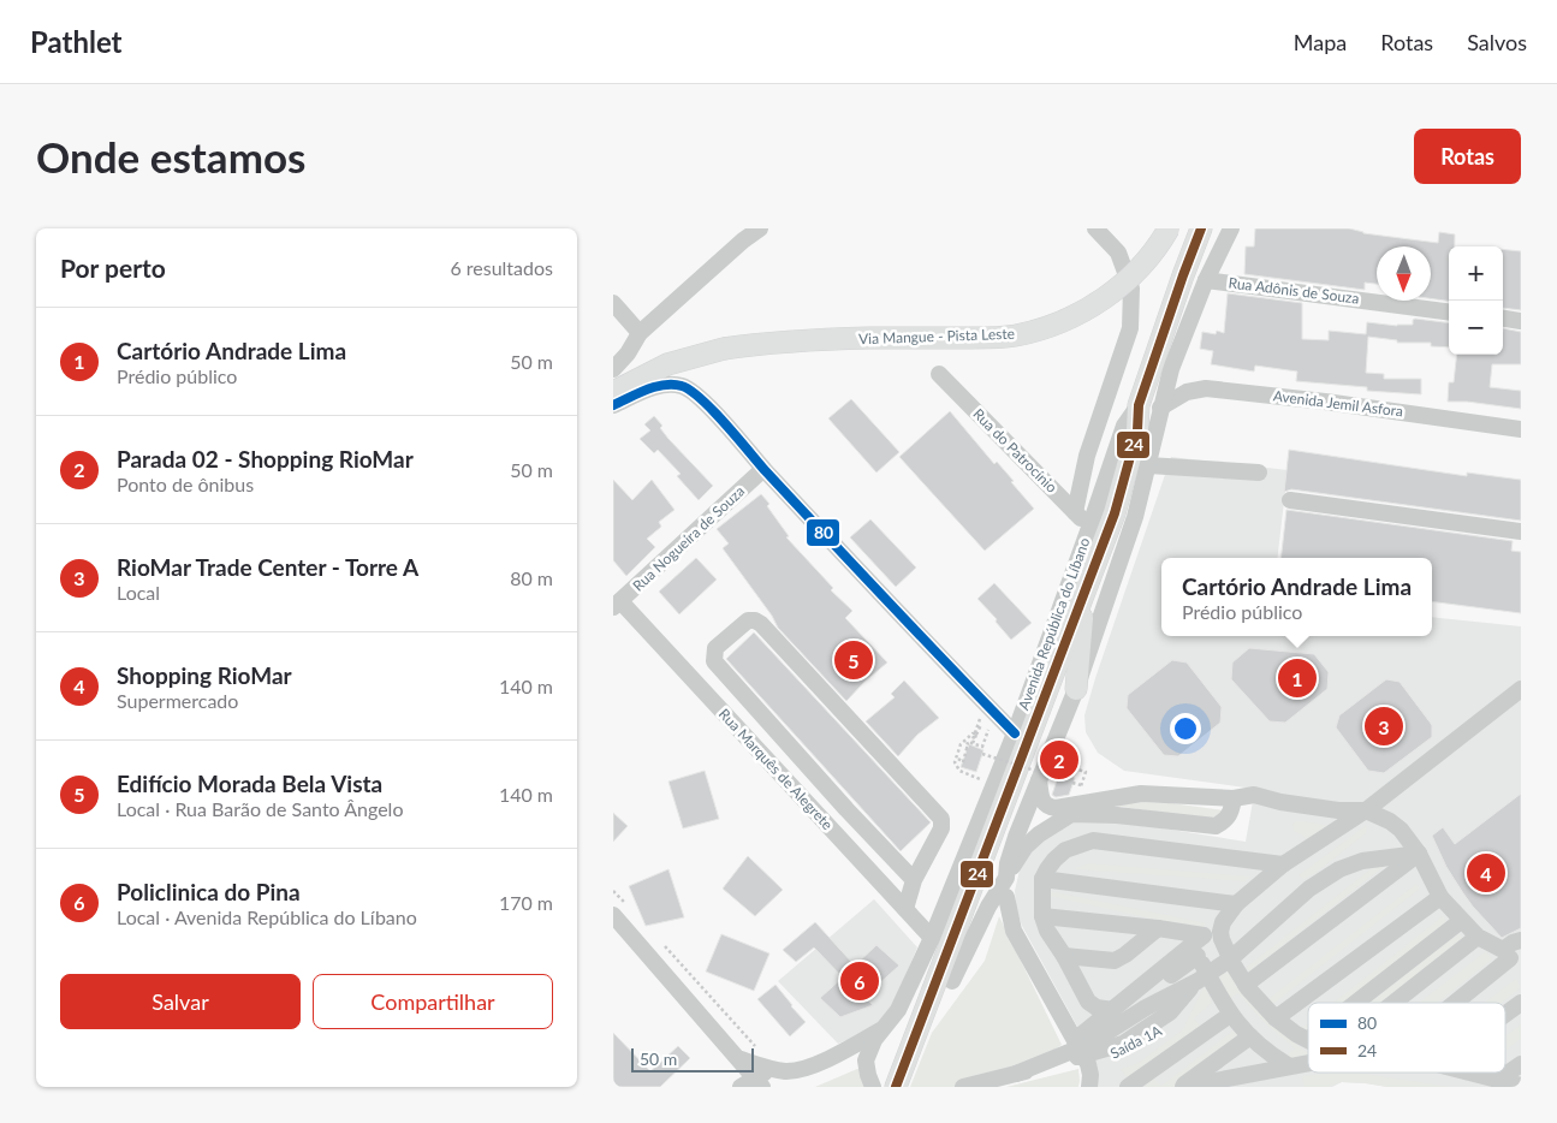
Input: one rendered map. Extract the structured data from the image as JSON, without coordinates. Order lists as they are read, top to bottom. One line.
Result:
{"streets":{"main road":["Via Mangue - Pista Leste","Avenida República do Líbano"],"street":["Rua Adônis de Souza","Avenida Jemil Asfora","Rua do Patrocínio","Rua Nogueira de Souza","Rua Marquês de Alegrete","Saída 1A"]},"crossings":[["Rua do Patrocínio","Avenida República do Líbano"],["Rua Nogueira de Souza","Rua Marquês de Alegrete"],["Avenida República do Líbano","Rua Marquês de Alegrete"]],"lines":["transit line 24","transit line 80"],"legend":["80","24"],"scale_bar":"50 m","north":"bottom","page":{"header":"Pathlet","nav":["Mapa","Rotas","Salvos"],"buttons":["Rotas",["Salvar","Compartilhar"]],"title":"Onde estamos","heading":["Por perto","6 resultados"],"map_buttons":["+","−"],"list":[{"mark":"1","name":"Cartório Andrade Lima","note":"Prédio público","value":"50 m"},{"mark":"2","name":"Parada 02 - Shopping RioMar","note":"Ponto de ônibus","value":"50 m"},{"mark":"3","name":"RioMar Trade Center - Torre A","note":"Local","value":"80 m"},{"mark":"4","name":"Shopping RioMar","note":"Supermercado","value":"140 m"},{"mark":"5","name":"Edifício Morada Bela Vista","note":"Local · Rua Barão de Santo Ângelo","value":"140 m"},{"mark":"6","name":"Policlinica do Pina","note":"Local · Avenida República do Líbano","value":"170 m"}],"popup":["Cartório Andrade Lima","Prédio público"],"pins":["5","1","3","2","4","6"],"scale":"50 m"}}
